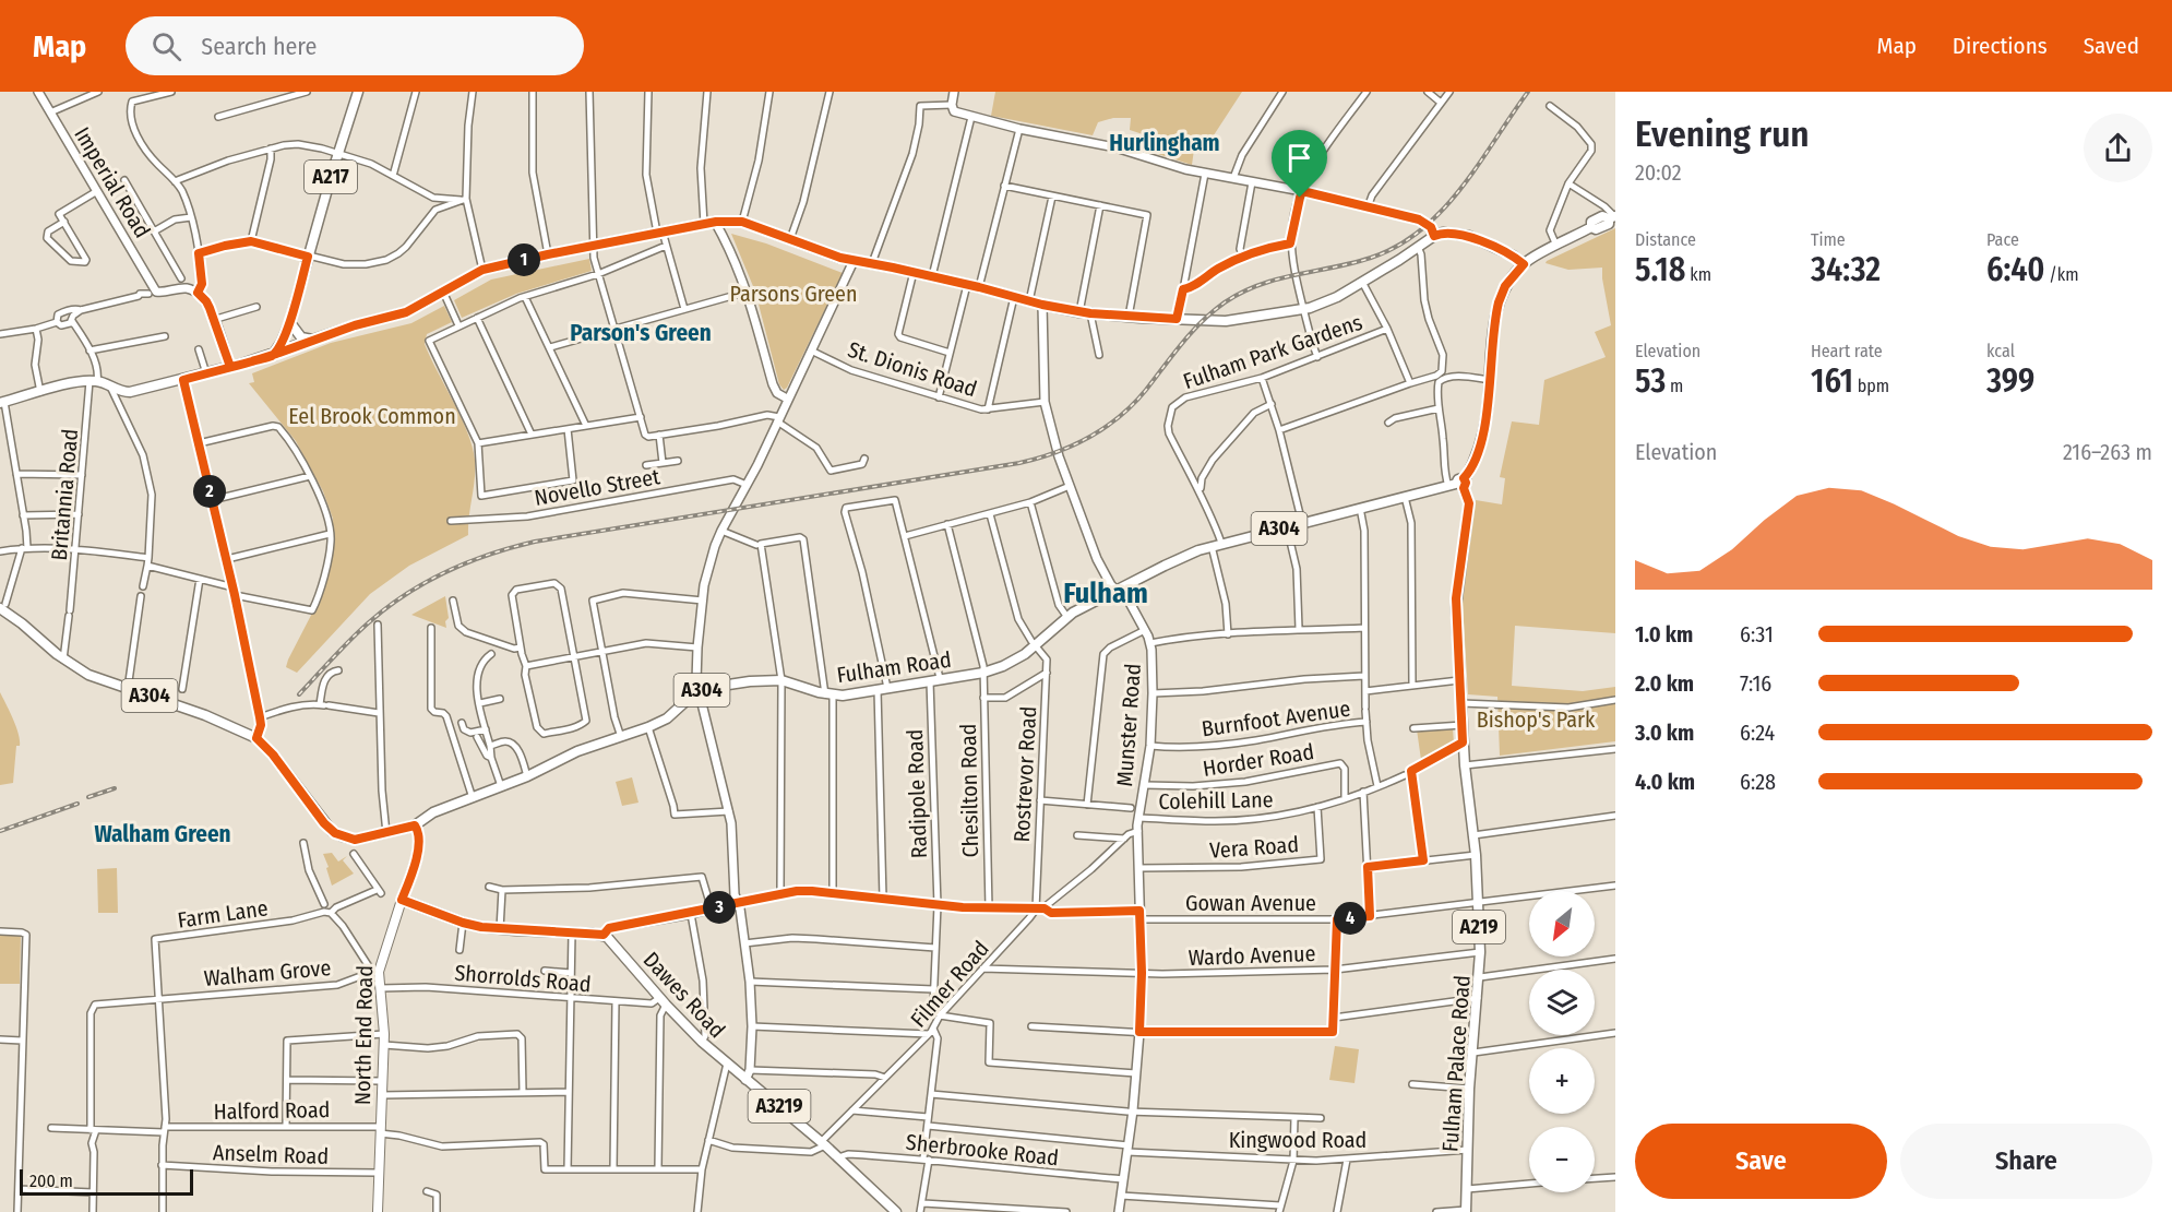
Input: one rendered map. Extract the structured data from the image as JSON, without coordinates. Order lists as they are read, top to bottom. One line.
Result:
{"streets":{"main road":["A217","A304","Fulham Road","A219","Dawes Road","North End Road","Fulham Palace Road","A3219"],"street":["Imperial Road","Fulham Park Gardens","St. Dionis Road","Novello Street","Britannia Road","Burnfoot Avenue","Munster Road","Horder Road","Rostrevor Road","Chesilton Road","Radipole Road","Colehill Lane","Vera Road","Gowan Avenue","Farm Lane","Wardo Avenue","Walham Grove","Shorrolds Road","Filmer Road","Halford Road","Kingwood Road","Sherbrooke Road","Anselm Road"]},"crossings":[["Fulham Park Gardens","Fulham Road"],["St. Dionis Road","Munster Road"],["Britannia Road","A304"],["A304","Fulham Road"],["Fulham Road","Munster Road"],["Fulham Road","Rostrevor Road"],["Fulham Road","Chesilton Road"],["Fulham Road","Radipole Road"],["Fulham Road","North End Road"],["Fulham Road","Fulham Palace Road"],["Burnfoot Avenue","Munster Road"],["Munster Road","Horder Road"],["Munster Road","Colehill Lane"],["Munster Road","Vera Road"],["Munster Road","Gowan Avenue"],["Munster Road","Wardo Avenue"],["Munster Road","Kingwood Road"],["Munster Road","Sherbrooke Road"],["Horder Road","Colehill Lane"],["Rostrevor Road","Filmer Road"],["Radipole Road","Filmer Road"],["Colehill Lane","Vera Road"],["Colehill Lane","Fulham Palace Road"],["Gowan Avenue","Fulham Palace Road"],["Farm Lane","Walham Grove"],["Farm Lane","Halford Road"],["Farm Lane","Anselm Road"],["Wardo Avenue","Filmer Road"],["Wardo Avenue","Fulham Palace Road"],["Walham Grove","North End Road"],["Walham Grove","Halford Road"],["Shorrolds Road","Dawes Road"],["Shorrolds Road","North End Road"],["Filmer Road","Dawes Road"],["Dawes Road","Sherbrooke Road"],["North End Road","Halford Road"],["North End Road","Anselm Road"],["Fulham Palace Road","Kingwood Road"]],"districts":["Hurlingham","Parson's Green","Fulham","Walham Green"],"parks":["Parsons Green","Eel Brook Common","Bishop's Park"],"scale_bar":"200 m","north":"bottom left","page":{"header":"Map","search":"Search here","nav":["Map","Directions","Saved"],"heading":["Evening run","20:02"],"stats":[["Distance","5.18 km"],["Time","34:32"],["Pace","6:40 /km"],["Elevation","53 m"],["Heart rate","161 bpm"],["kcal","399"]],"pins":["1","2","3","4"],"chart":["Elevation","216–263 m"],"list":[{"name":"1.0 km","note":"6:31"},{"name":"2.0 km","note":"7:16"},{"name":"3.0 km","note":"6:24"},{"name":"4.0 km","note":"6:28"}],"map_buttons":["+","−"],"buttons":["Save","Share"],"scale":"200 m"}}
